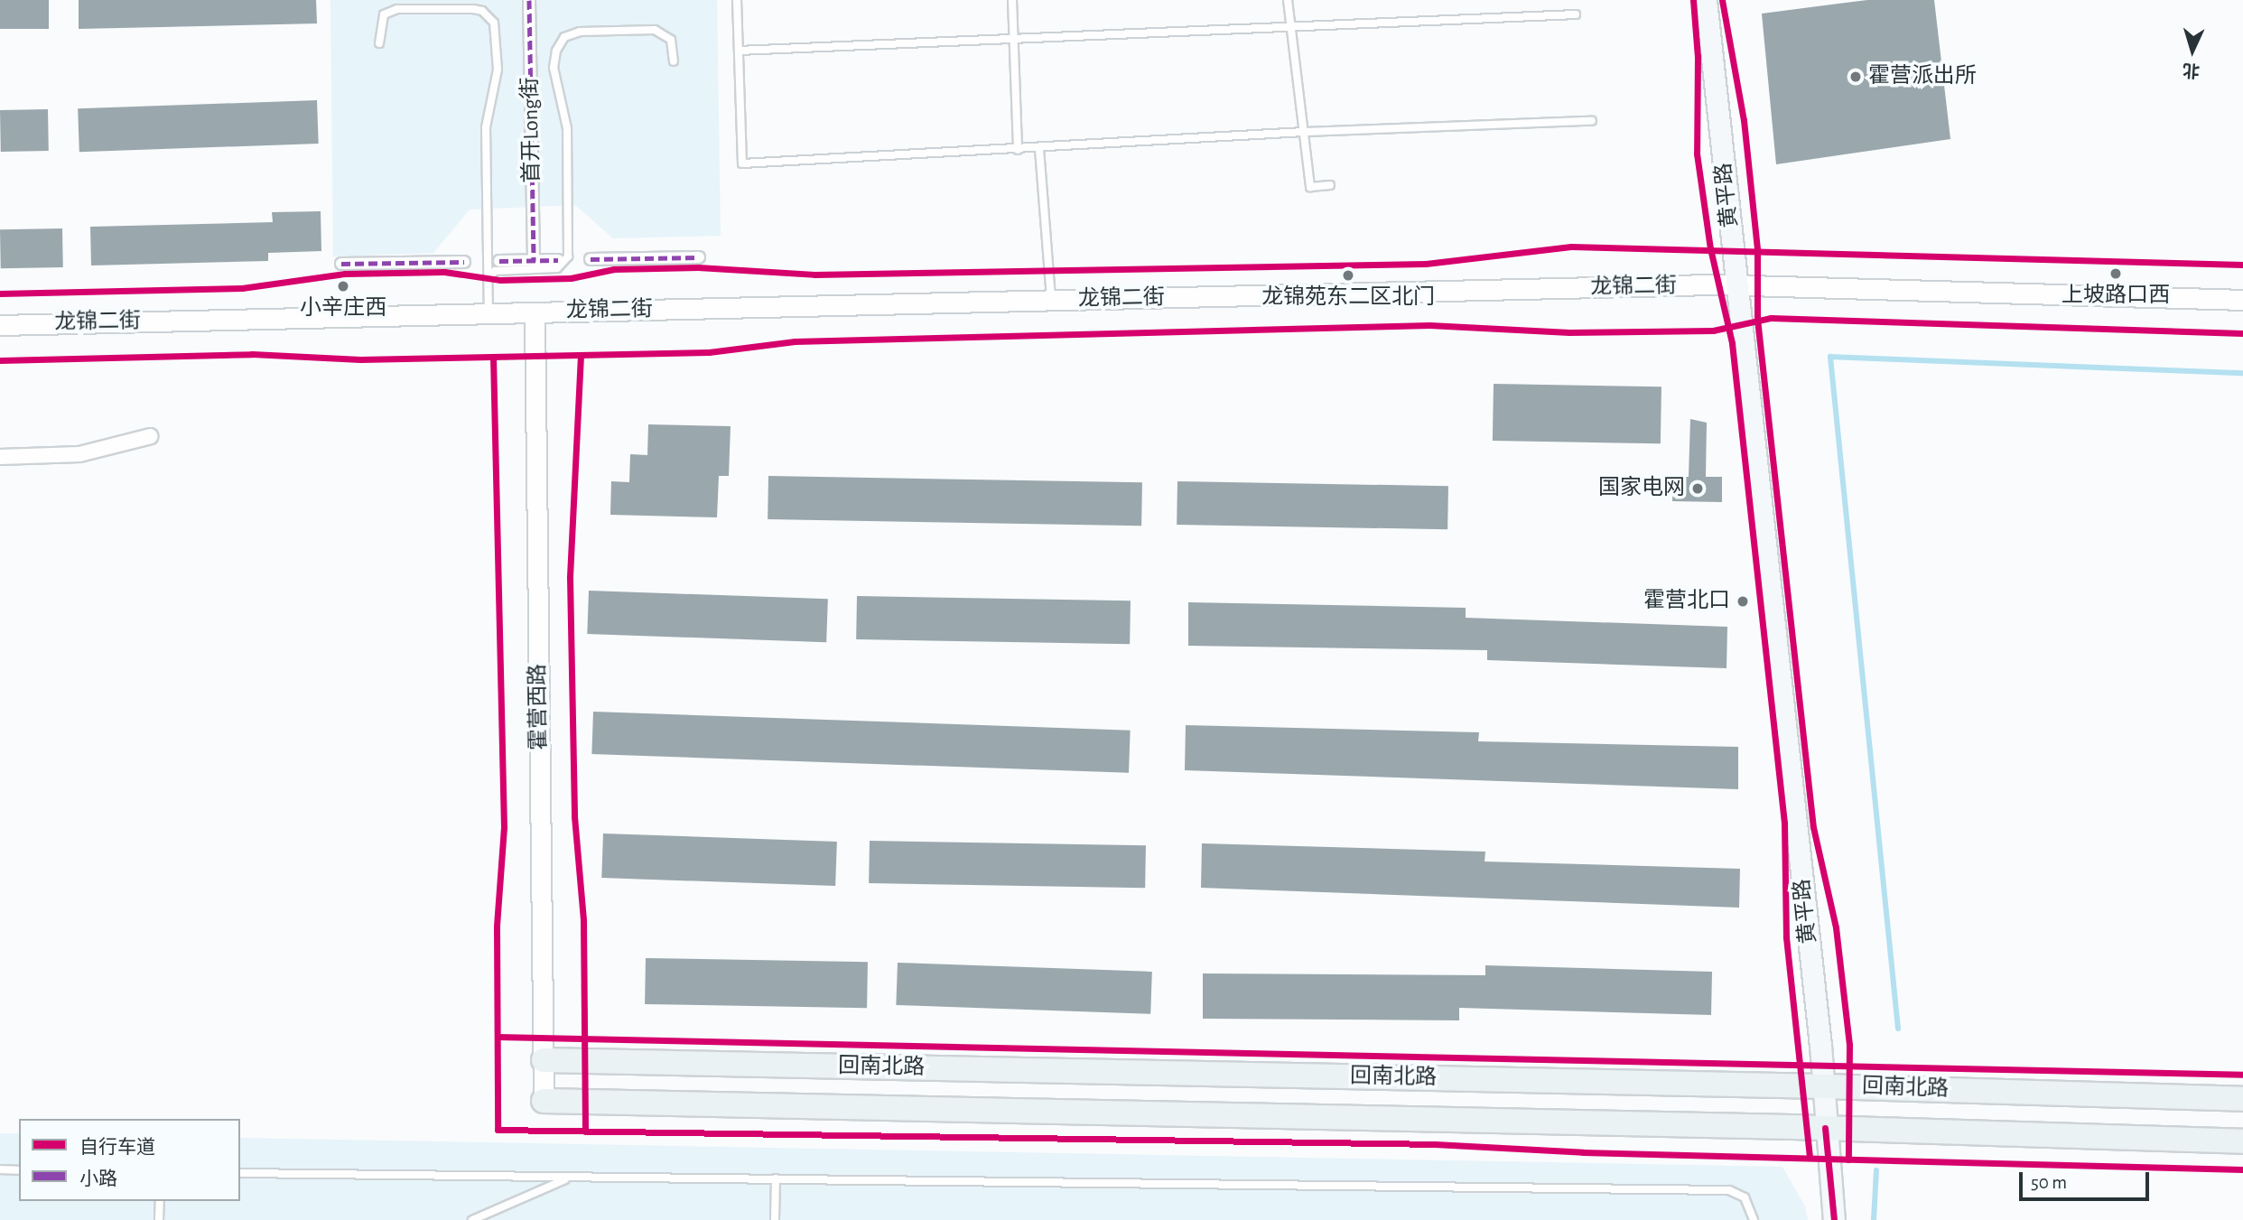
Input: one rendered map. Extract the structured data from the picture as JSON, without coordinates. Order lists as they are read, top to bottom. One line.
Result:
{"streets":{"main road":["黄平路","回南北路"],"street":["首开Long街","龙锦二街","霍营西路"]},"crossings":[["黄平路","龙锦二街"],["黄平路","回南北路"],["龙锦二街","霍营西路"],["霍营西路","回南北路"]],"places":["霍营派出所","上坡路口西","龙锦苑东二区北门","小辛庄西","国家电网","霍营北口"],"legend":["自行车道","小路"],"scale_bar":"50 m","north":"bottom"}
